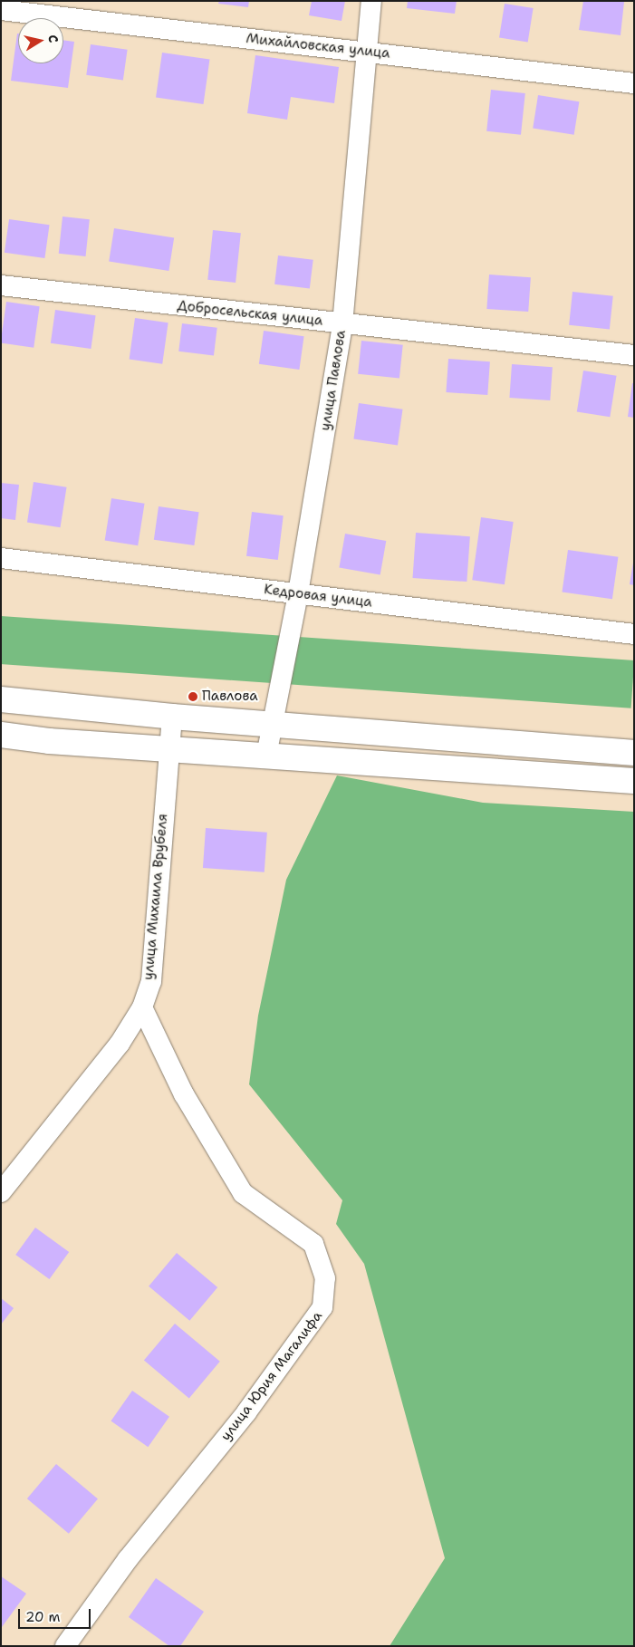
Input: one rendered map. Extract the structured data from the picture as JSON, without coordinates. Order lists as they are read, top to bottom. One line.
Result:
{"streets":{"street":["Михайловская улица","Добросельская улица","улица Павлова","Кедровая улица","улица Михаила Врубеля","улица Юрия Магалифа"]},"crossings":[["Михайловская улица","улица Павлова"],["Добросельская улица","улица Павлова"],["улица Павлова","Кедровая улица"],["улица Михаила Врубеля","улица Юрия Магалифа"]],"places":["Павлова"],"scale_bar":"20 m","north":"right"}
